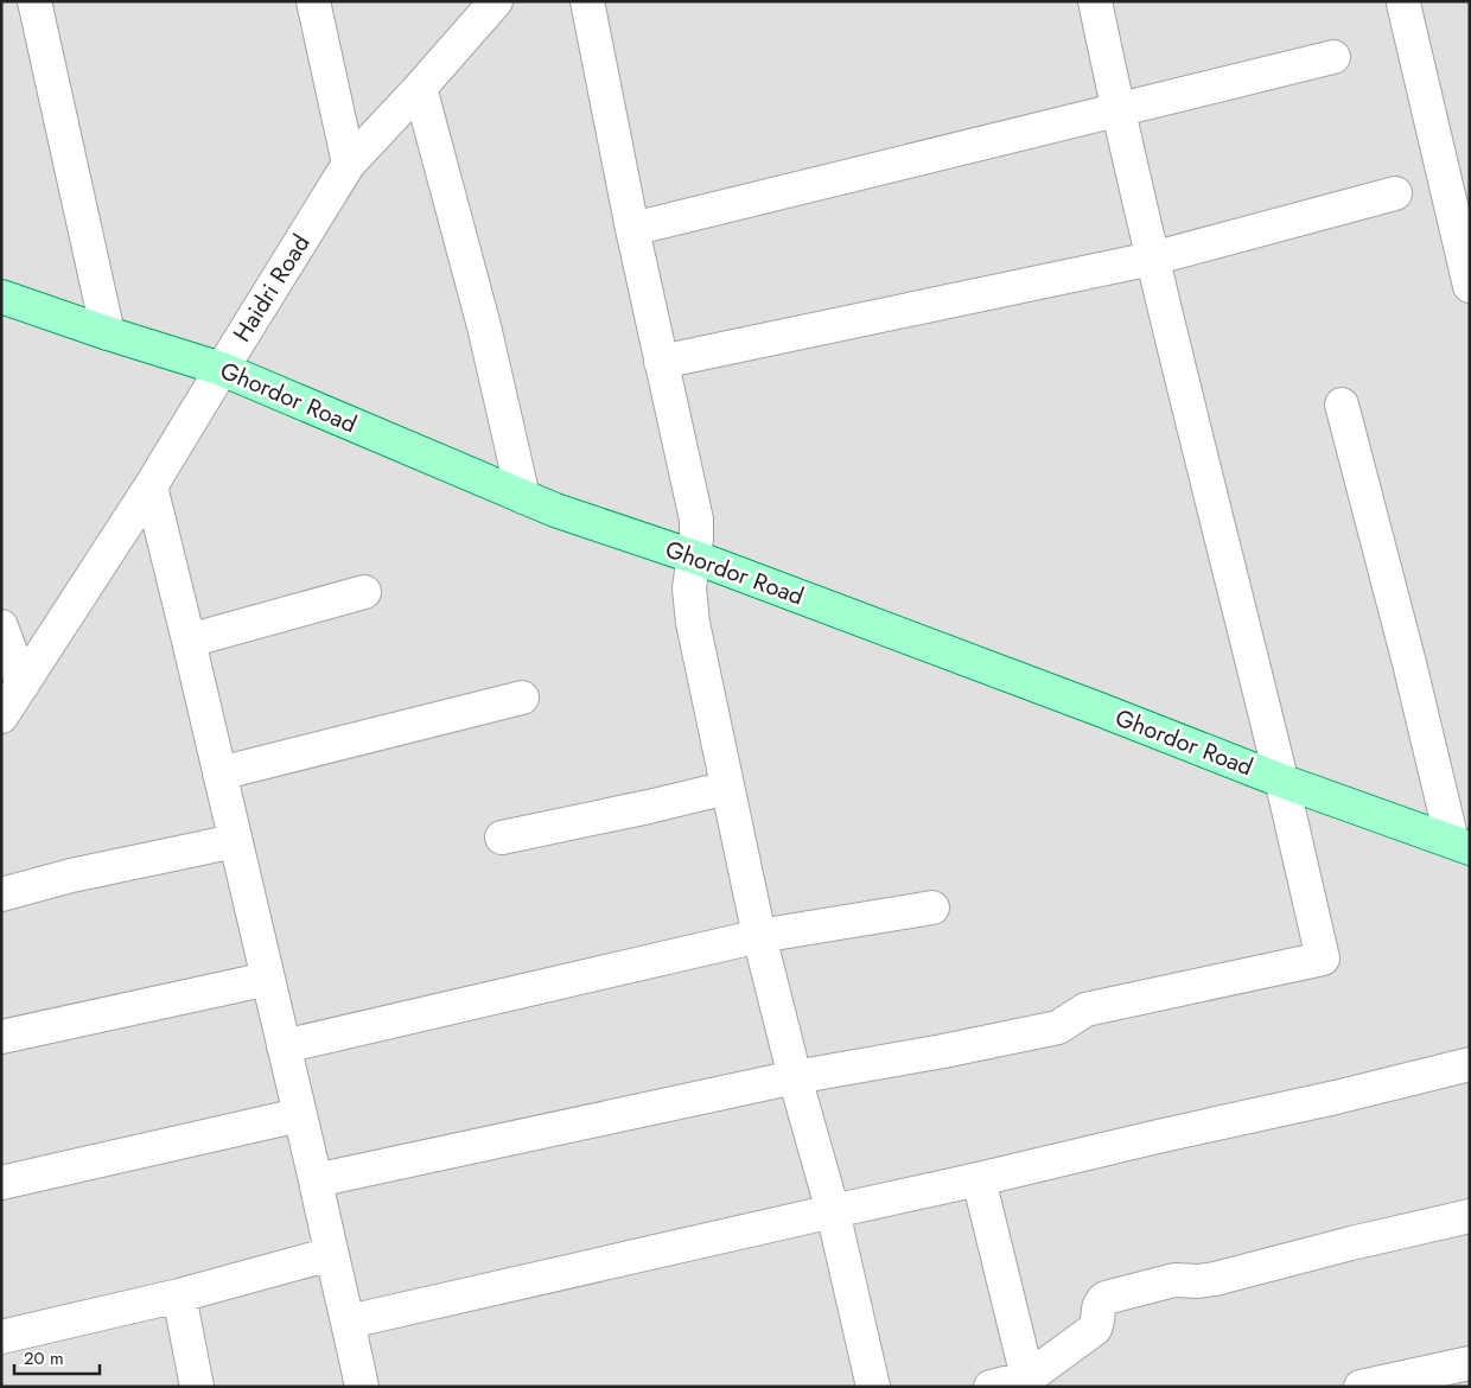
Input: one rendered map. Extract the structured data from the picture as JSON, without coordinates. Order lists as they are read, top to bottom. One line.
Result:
{"streets":{"main road":["Ghordor Road"],"street":["Haidri Road"]},"crossings":[["Haidri Road","Ghordor Road"]],"scale_bar":"20 m"}
